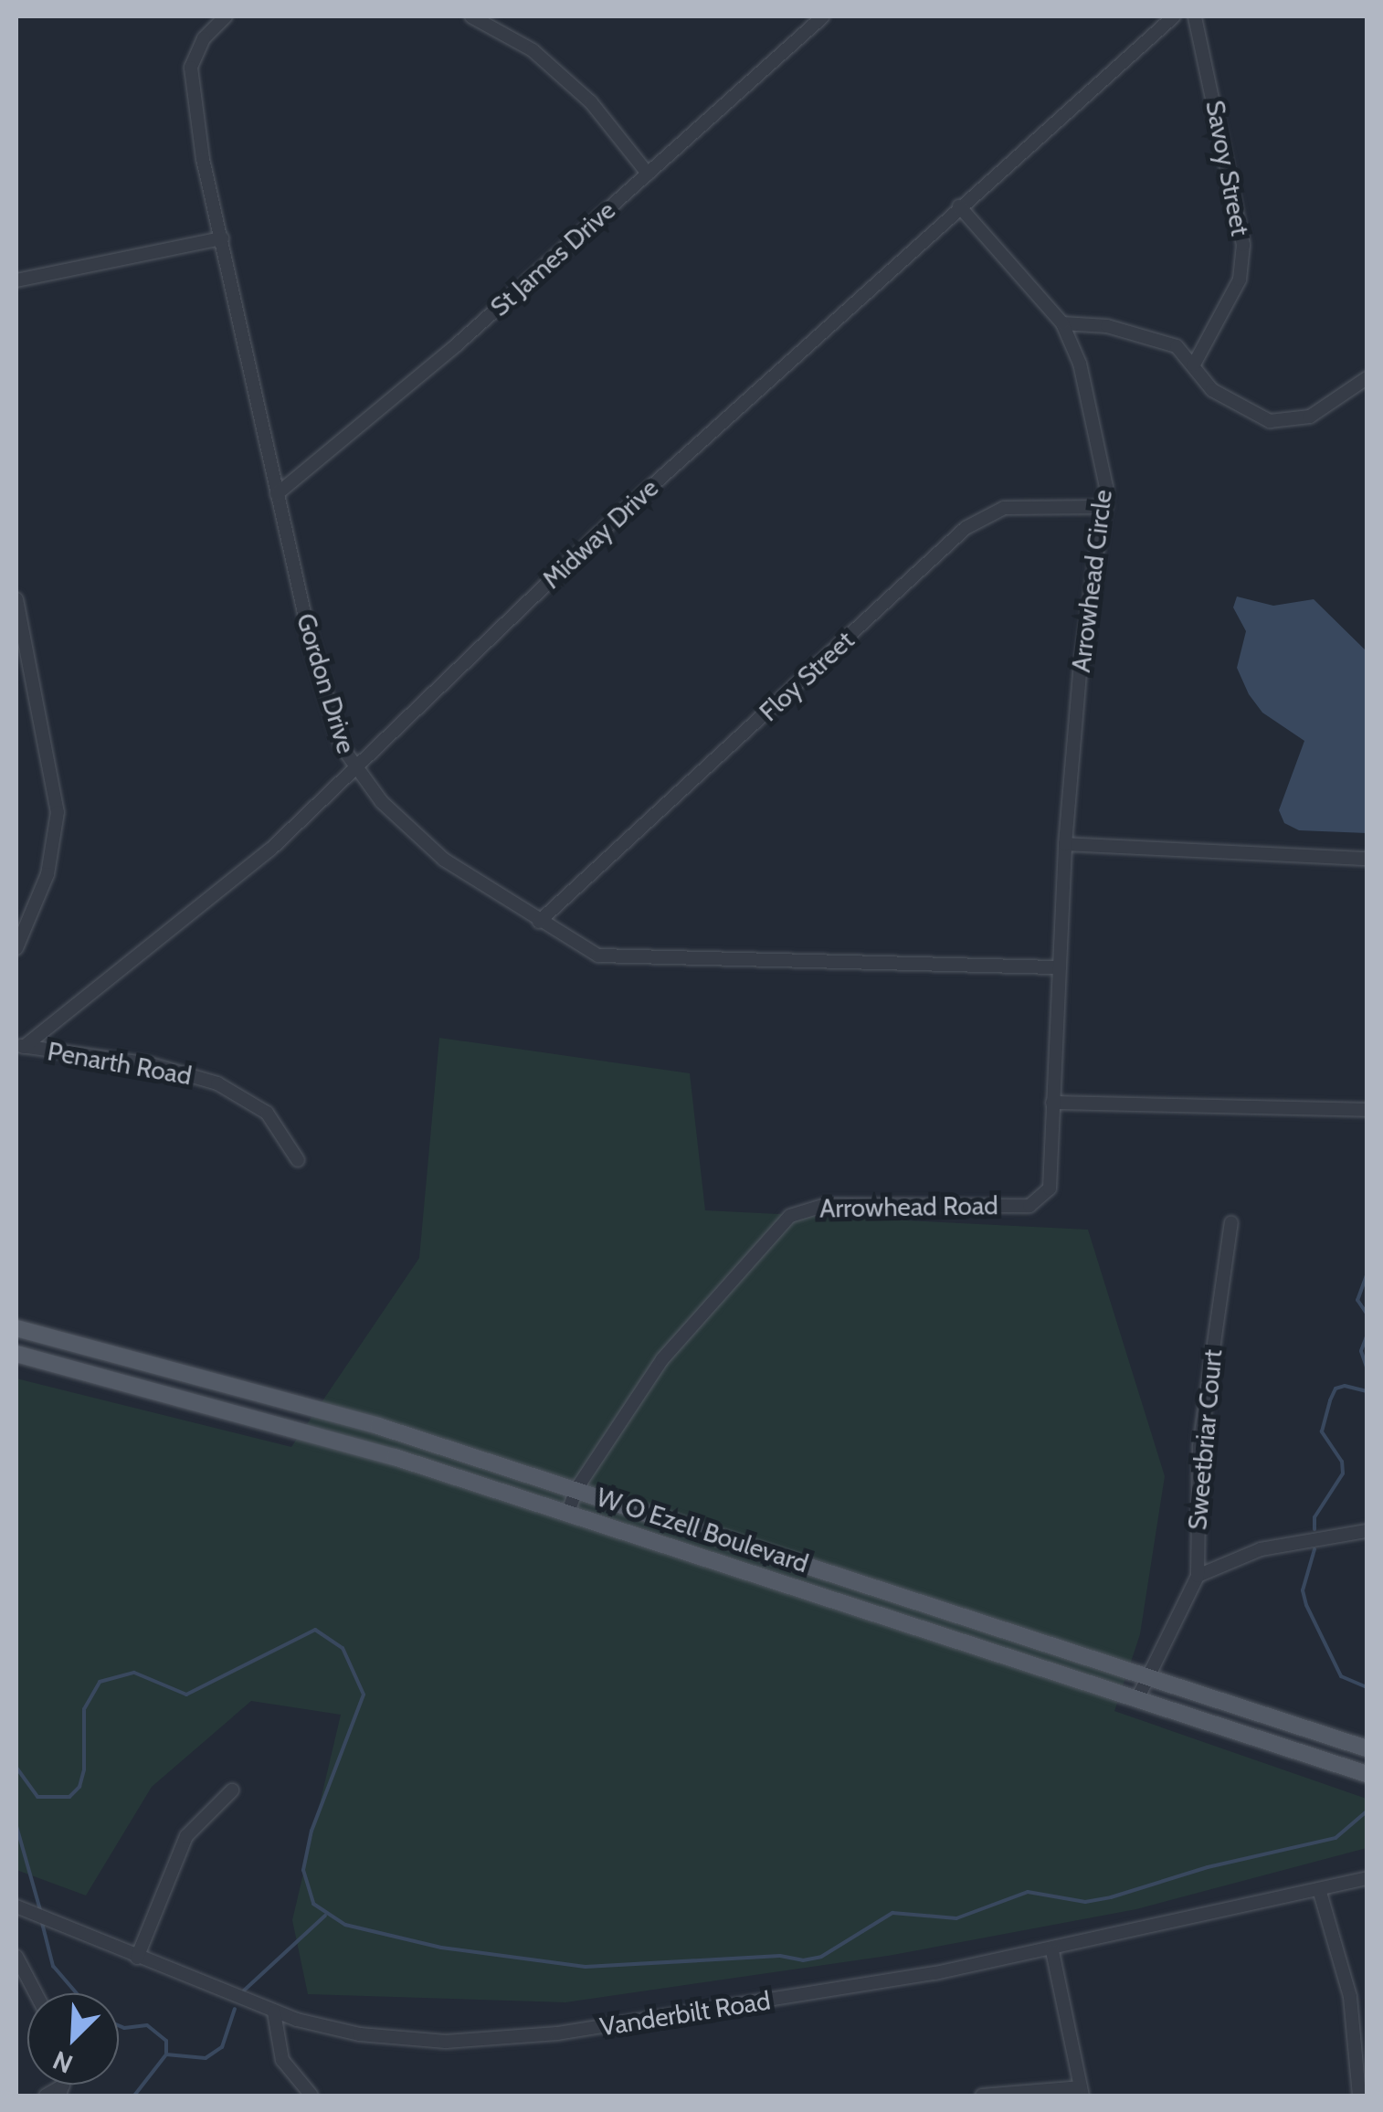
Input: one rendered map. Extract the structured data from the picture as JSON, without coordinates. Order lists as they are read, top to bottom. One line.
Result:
{"streets":{"main road":["W O Ezell Boulevard"],"street":["Savoy Street","St James Drive","Midway Drive","Arrowhead Circle","Floy Street","Gordon Drive","Penarth Road","Arrowhead Road","Sweetbriar Court","Vanderbilt Road"]},"crossings":[["St James Drive","Gordon Drive"],["Midway Drive","Arrowhead Circle"],["Midway Drive","Gordon Drive"],["Midway Drive","Penarth Road"],["Arrowhead Circle","Floy Street"],["Arrowhead Circle","Arrowhead Road"],["Floy Street","Gordon Drive"],["Gordon Drive","Arrowhead Road"],["Arrowhead Road","W O Ezell Boulevard"],["Sweetbriar Court","W O Ezell Boulevard"]],"north":"bottom left"}
